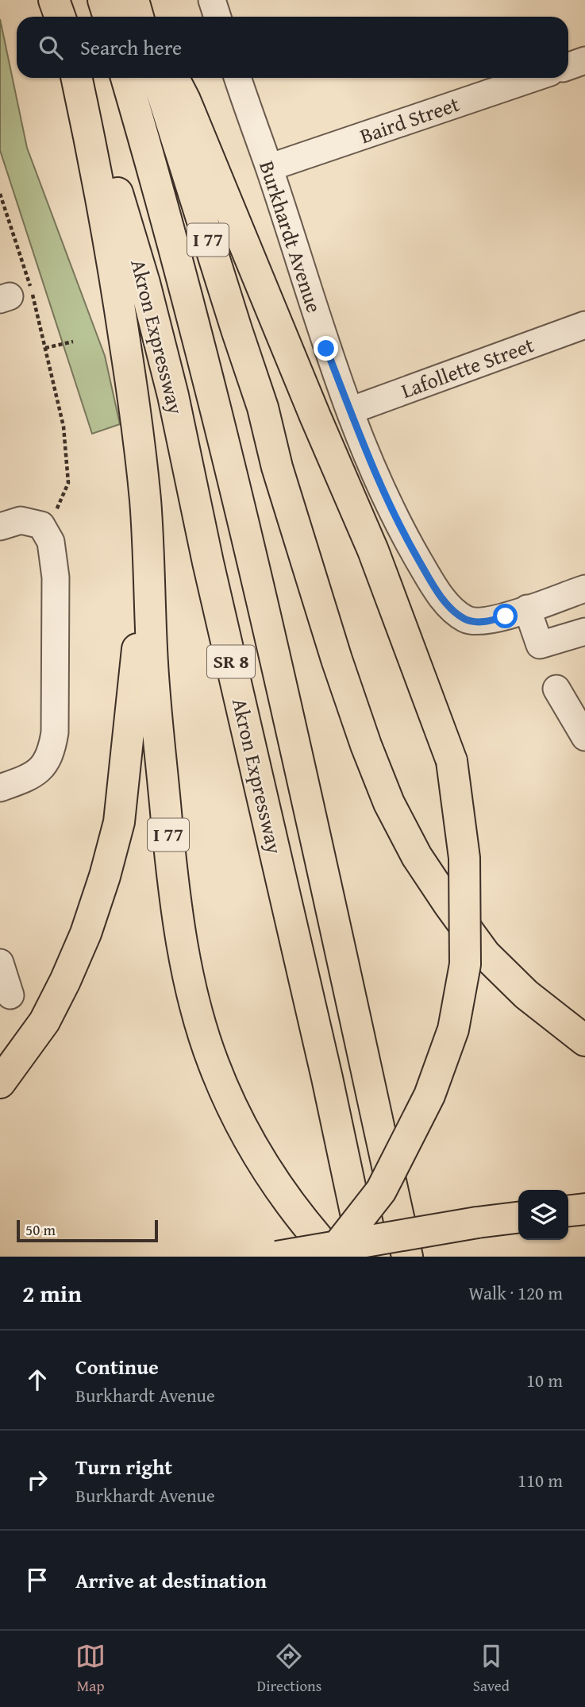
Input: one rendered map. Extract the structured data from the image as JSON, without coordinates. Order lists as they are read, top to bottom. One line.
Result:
{"streets":{"highway":["I 77","Akron Expressway","SR 8"],"street":["Baird Street","Burkhardt Avenue","Lafollette Street"]},"crossings":[["Baird Street","Burkhardt Avenue"],["Burkhardt Avenue","Lafollette Street"]],"scale_bar":"50 m","page":{"search":"Search here","scale":"50 m","heading":["2 min","Walk · 120 m"],"list":[["Continue","Burkhardt Avenue","10 m"],["Turn right","Burkhardt Avenue","110 m"],"Arrive at destination"],"nav":["Map","Directions","Saved"]}}
